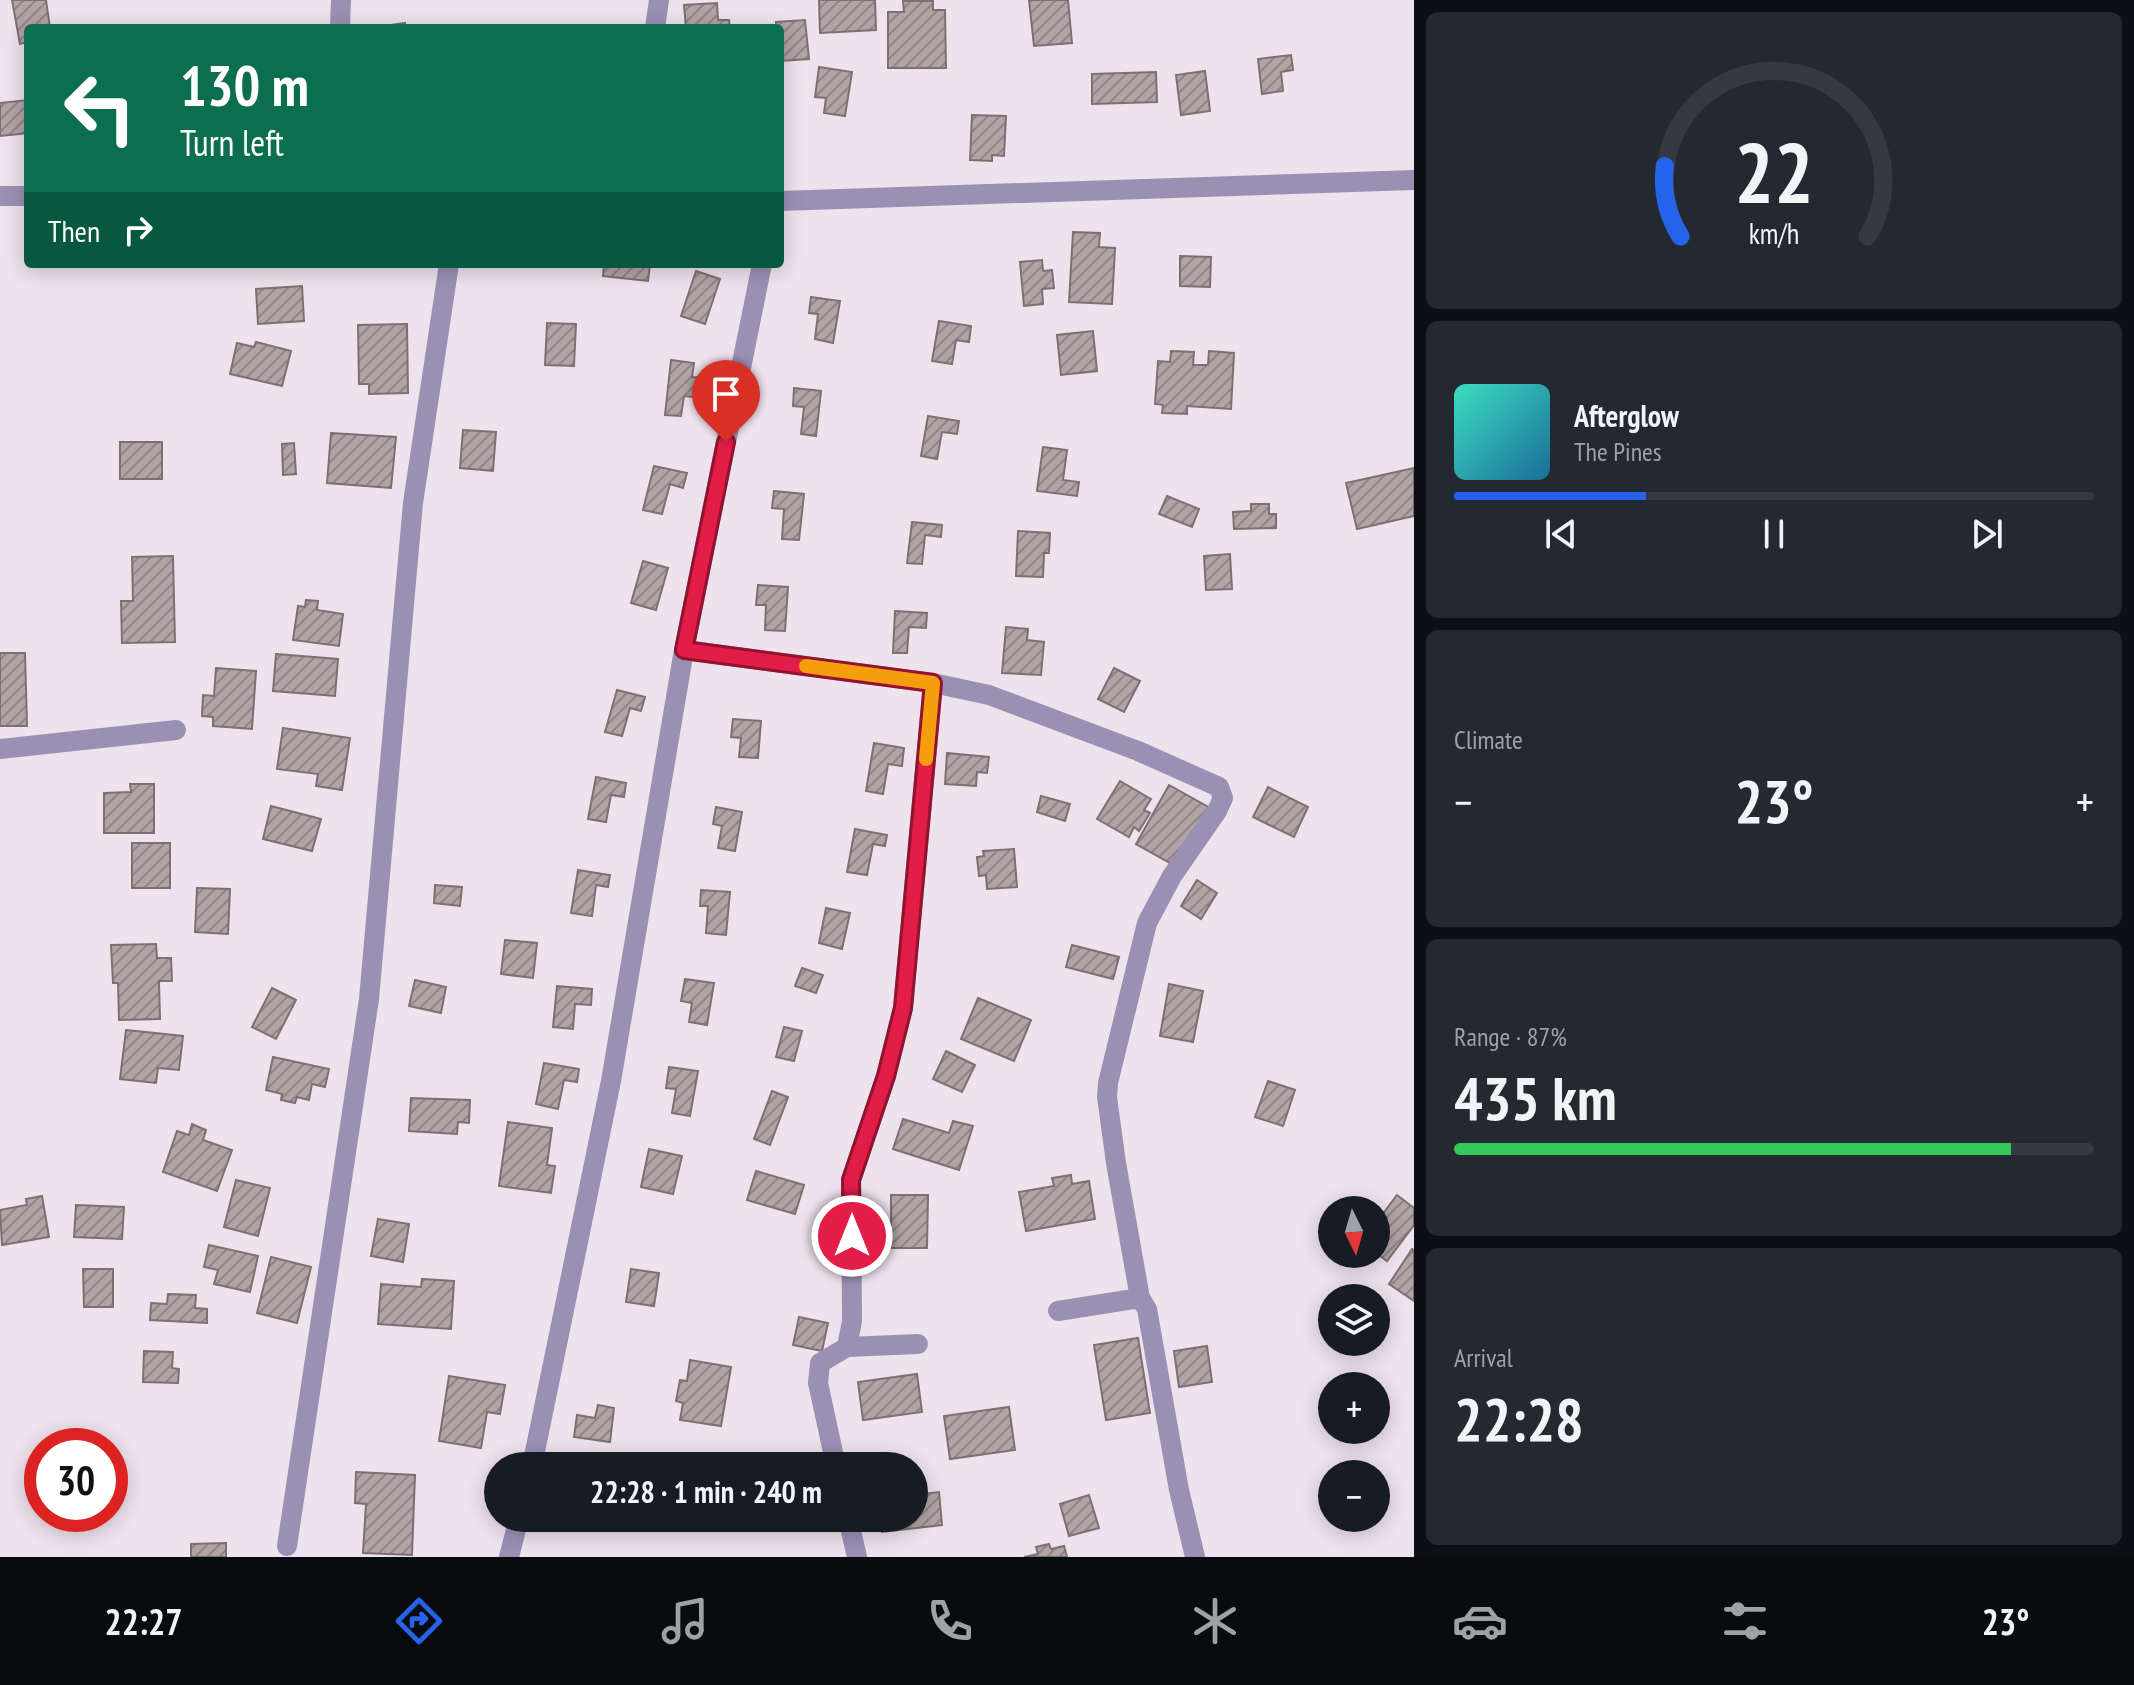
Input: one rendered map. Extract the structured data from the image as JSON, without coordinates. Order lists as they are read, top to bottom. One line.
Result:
{"north":"bottom","page":{"turn":["130 m","Turn left"],"then":"Then","song":["Afterglow","The Pines"],"tile":["Climate",["Range · 87%","435 km"],["Arrival","22:28"]],"heat":["−","23°","+"],"map_buttons":["+","−"],"limit":"30","trip":"22:28 · 1 min · 240 m","tabs":["22:27","23°"],"gauge":["22","km/h"]}}
